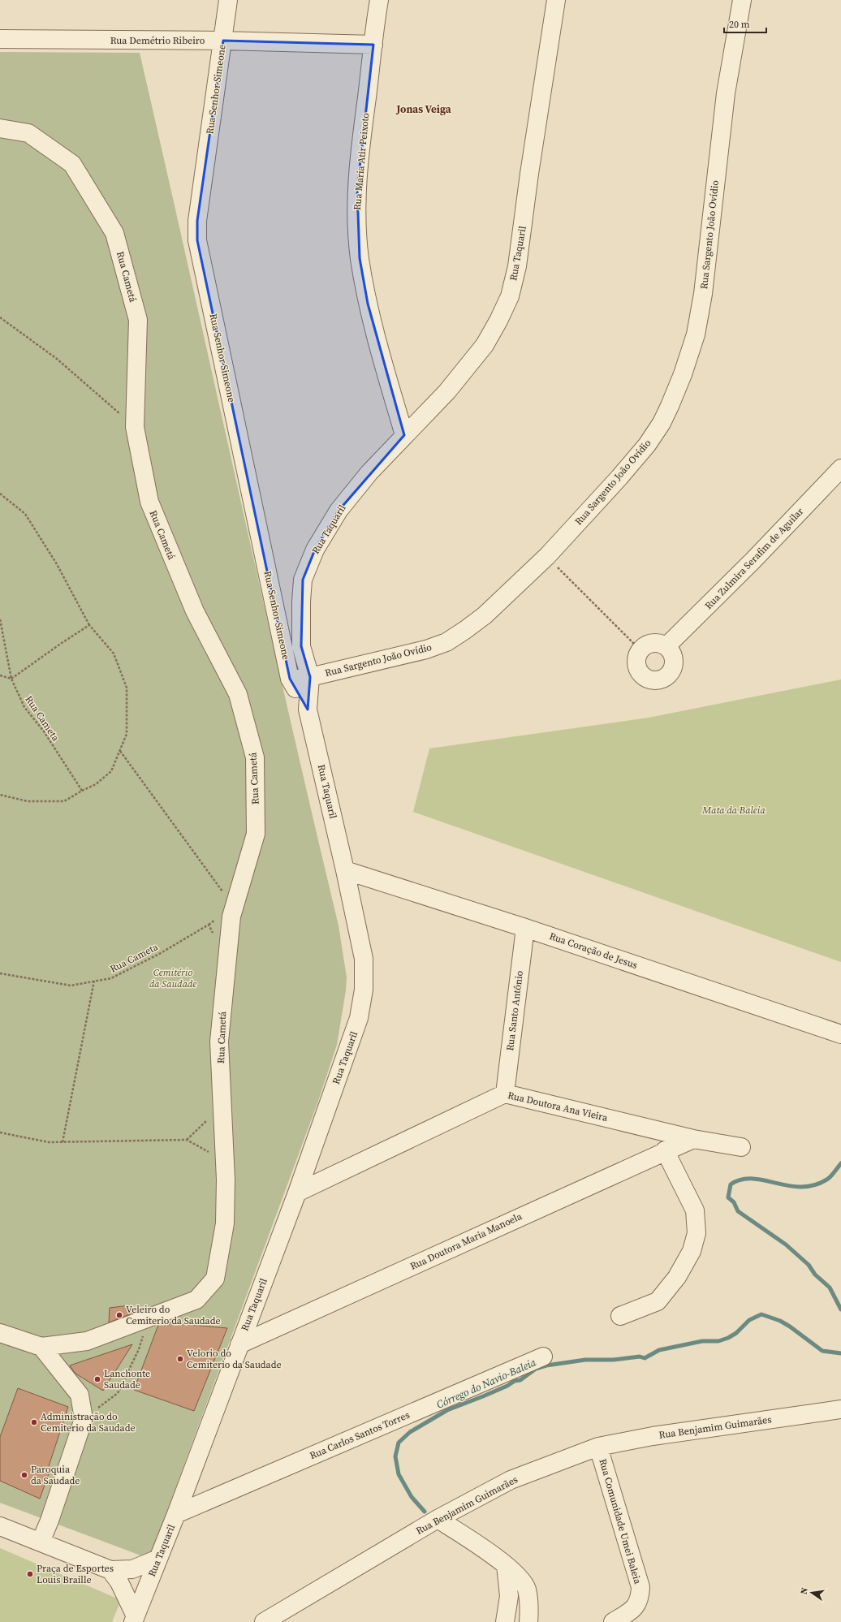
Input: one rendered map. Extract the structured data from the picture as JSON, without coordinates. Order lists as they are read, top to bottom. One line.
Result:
{"streets":{"street":["Rua Demétrio Ribeiro","Rua Senhor Simeone","Rua Maria Atir Peixoto","Rua Sargento João Ovídio","Rua Taquaril","Rua Cametá","Rua Zulmira Serafim de Aguilar","Rua Coração de Jesus","Rua Santo Antônio","Rua Doutora Ana Vieira","Rua Doutora Maria Manoela","Rua Benjamim Guimarães","Rua Carlos Santos Torres","Rua Comunidade Umei Baleia"],"path":["Rua Cameta"]},"crossings":[["Rua Demétrio Ribeiro","Rua Senhor Simeone"],["Rua Demétrio Ribeiro","Rua Maria Atir Peixoto"],["Rua Senhor Simeone","Rua Sargento João Ovídio"],["Rua Senhor Simeone","Rua Taquaril"],["Rua Maria Atir Peixoto","Rua Taquaril"],["Rua Sargento João Ovídio","Rua Taquaril"],["Rua Taquaril","Rua Coração de Jesus"],["Rua Taquaril","Rua Doutora Ana Vieira"],["Rua Taquaril","Rua Doutora Maria Manoela"],["Rua Taquaril","Rua Carlos Santos Torres"],["Rua Cametá","Rua Cameta"],["Rua Coração de Jesus","Rua Santo Antônio"],["Rua Santo Antônio","Rua Doutora Ana Vieira"],["Rua Doutora Ana Vieira","Rua Doutora Maria Manoela"],["Rua Benjamim Guimarães","Rua Comunidade Umei Baleia"]],"districts":["Jonas Veiga"],"water":["Córrego do Navio-Baleia"],"parks":["Mata da Baleia","Cemitério da Saudade"],"places":["Veleiro do Cemiterio da Saudade","Velorio do Cemiterio da Saudade","Lanchonte Saudade","Administração do Cemiterio da Saudade","Paroquia da Saudade","Praça de Esportes Louis Braille"],"scale_bar":"20 m","north":"left"}
